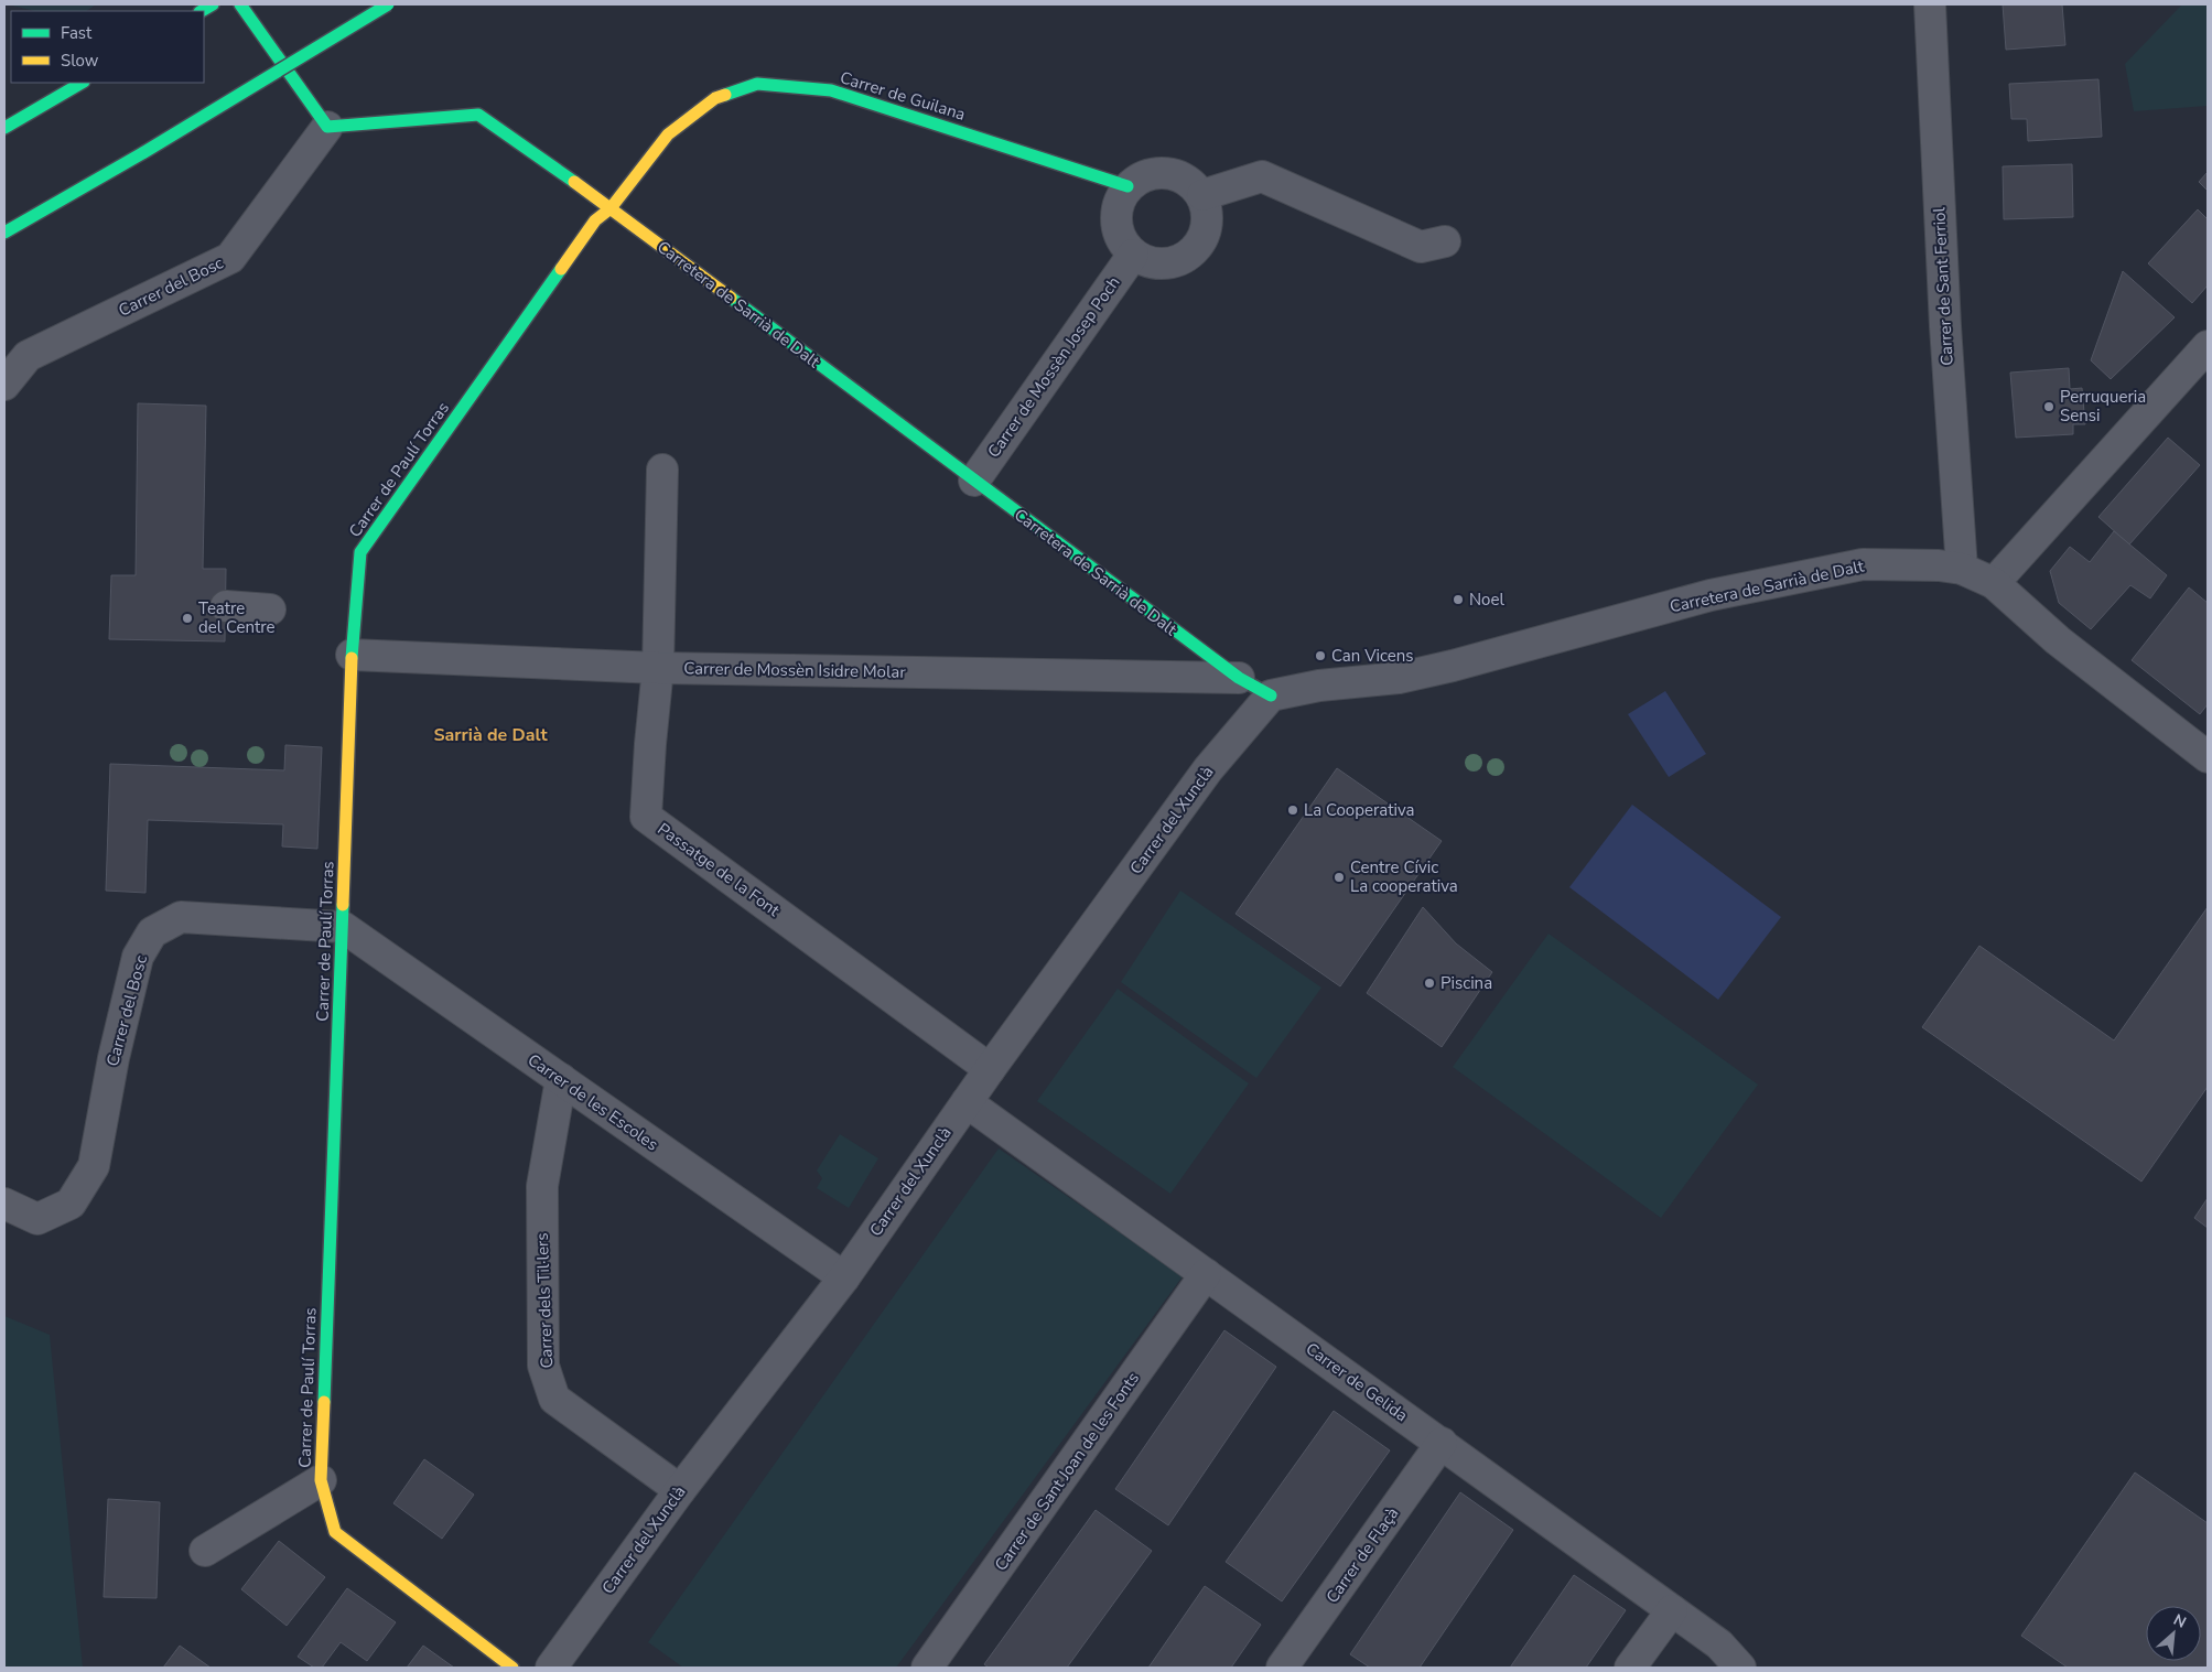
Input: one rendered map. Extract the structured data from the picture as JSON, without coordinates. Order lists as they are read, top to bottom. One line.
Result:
{"streets":{"main road":["Carrer de Guilana","Carretera de Sarrià de Dalt","Carrer de Paulí Torras"],"street":["Carrer del Bosc","Carrer de Sant Ferriol","Carrer de Mossèn Josep Poch","Carrer de Mossèn Isidre Molar","Carrer del Xunclà","Passatge de la Font","Carrer de les Escoles","Carrer dels Til·lers","Carrer de Gelida","Carrer de Sant Joan de les Fonts","Carrer de Flaçà"]},"crossings":[["Carrer de Guilana","Carretera de Sarrià de Dalt"],["Carrer de Guilana","Carrer de Mossèn Josep Poch"],["Carrer de Guilana","Carrer de Paulí Torras"],["Carrer del Bosc","Carretera de Sarrià de Dalt"],["Carrer del Bosc","Carrer de Paulí Torras"],["Carrer del Bosc","Carrer de les Escoles"],["Carrer de Sant Ferriol","Carretera de Sarrià de Dalt"],["Carretera de Sarrià de Dalt","Carrer de Mossèn Josep Poch"],["Carretera de Sarrià de Dalt","Carrer de Paulí Torras"],["Carretera de Sarrià de Dalt","Carrer de Mossèn Isidre Molar"],["Carretera de Sarrià de Dalt","Carrer del Xunclà"],["Carrer de Paulí Torras","Carrer de Mossèn Isidre Molar"],["Carrer de Paulí Torras","Carrer de les Escoles"],["Carrer de Mossèn Isidre Molar","Passatge de la Font"],["Carrer del Xunclà","Passatge de la Font"],["Carrer del Xunclà","Carrer de les Escoles"],["Carrer del Xunclà","Carrer dels Til·lers"],["Carrer del Xunclà","Carrer de Gelida"],["Carrer de les Escoles","Carrer dels Til·lers"],["Carrer de Gelida","Carrer de Sant Joan de les Fonts"],["Carrer de Gelida","Carrer de Flaçà"]],"districts":["Sarrià de Dalt"],"places":["Perruqueria Sensi","Noel","Teatre del Centre","Can Vicens","La Cooperativa","Centre Cívic La cooperativa","Piscina"],"legend":["Fast","Slow"],"north":"top right"}
